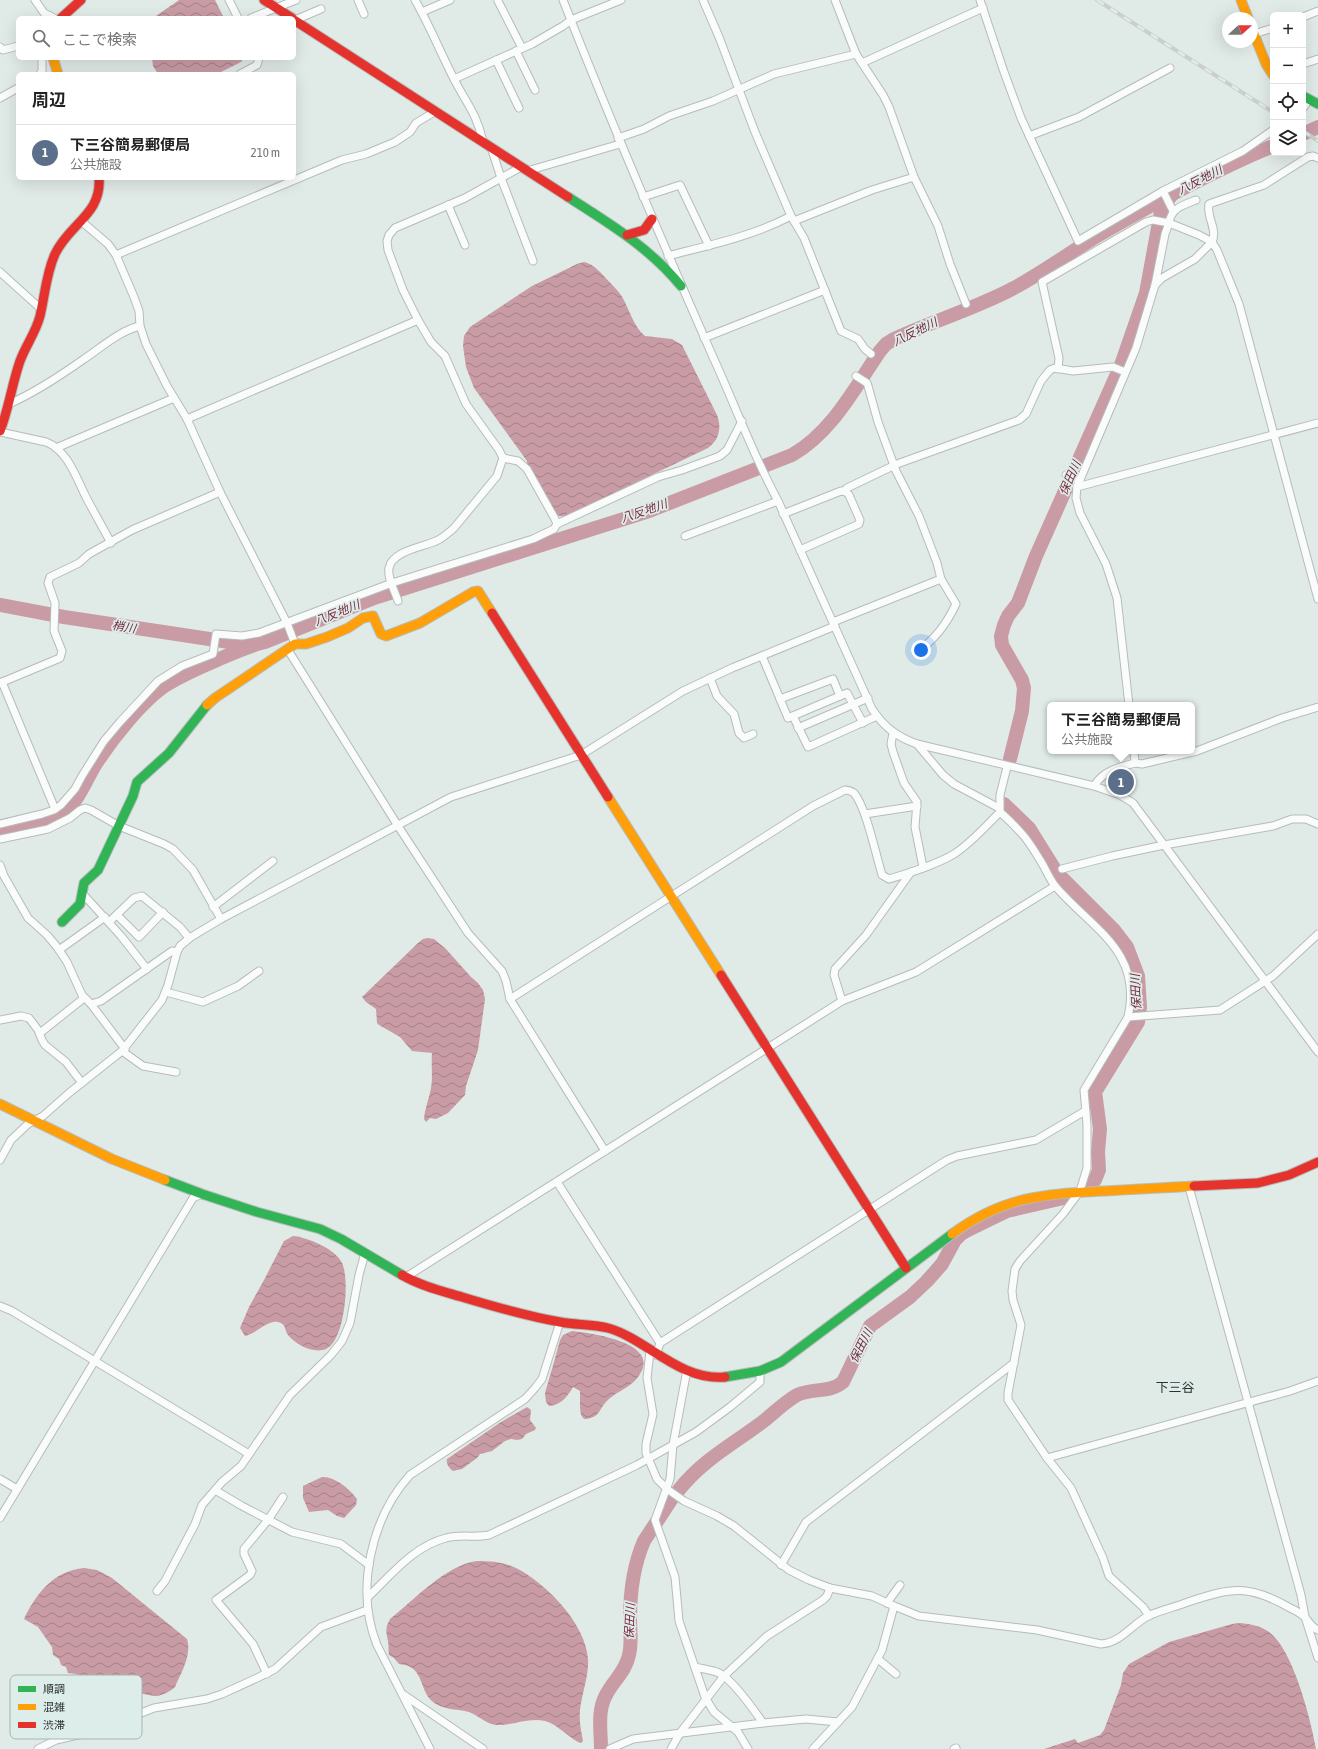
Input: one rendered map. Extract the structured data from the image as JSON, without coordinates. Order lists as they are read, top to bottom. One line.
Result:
{"districts":["下三谷"],"water":["八反地川","保田川","梢川"],"legend":["順調","混雑","渋滞"],"north":"right","page":{"map_buttons":["+","−"],"search":"ここで検索","heading":"周辺","list":[{"mark":"1","name":"下三谷簡易郵便局","note":"公共施設","value":"210 m"}],"popup":["下三谷簡易郵便局","公共施設"],"pins":"1"}}
